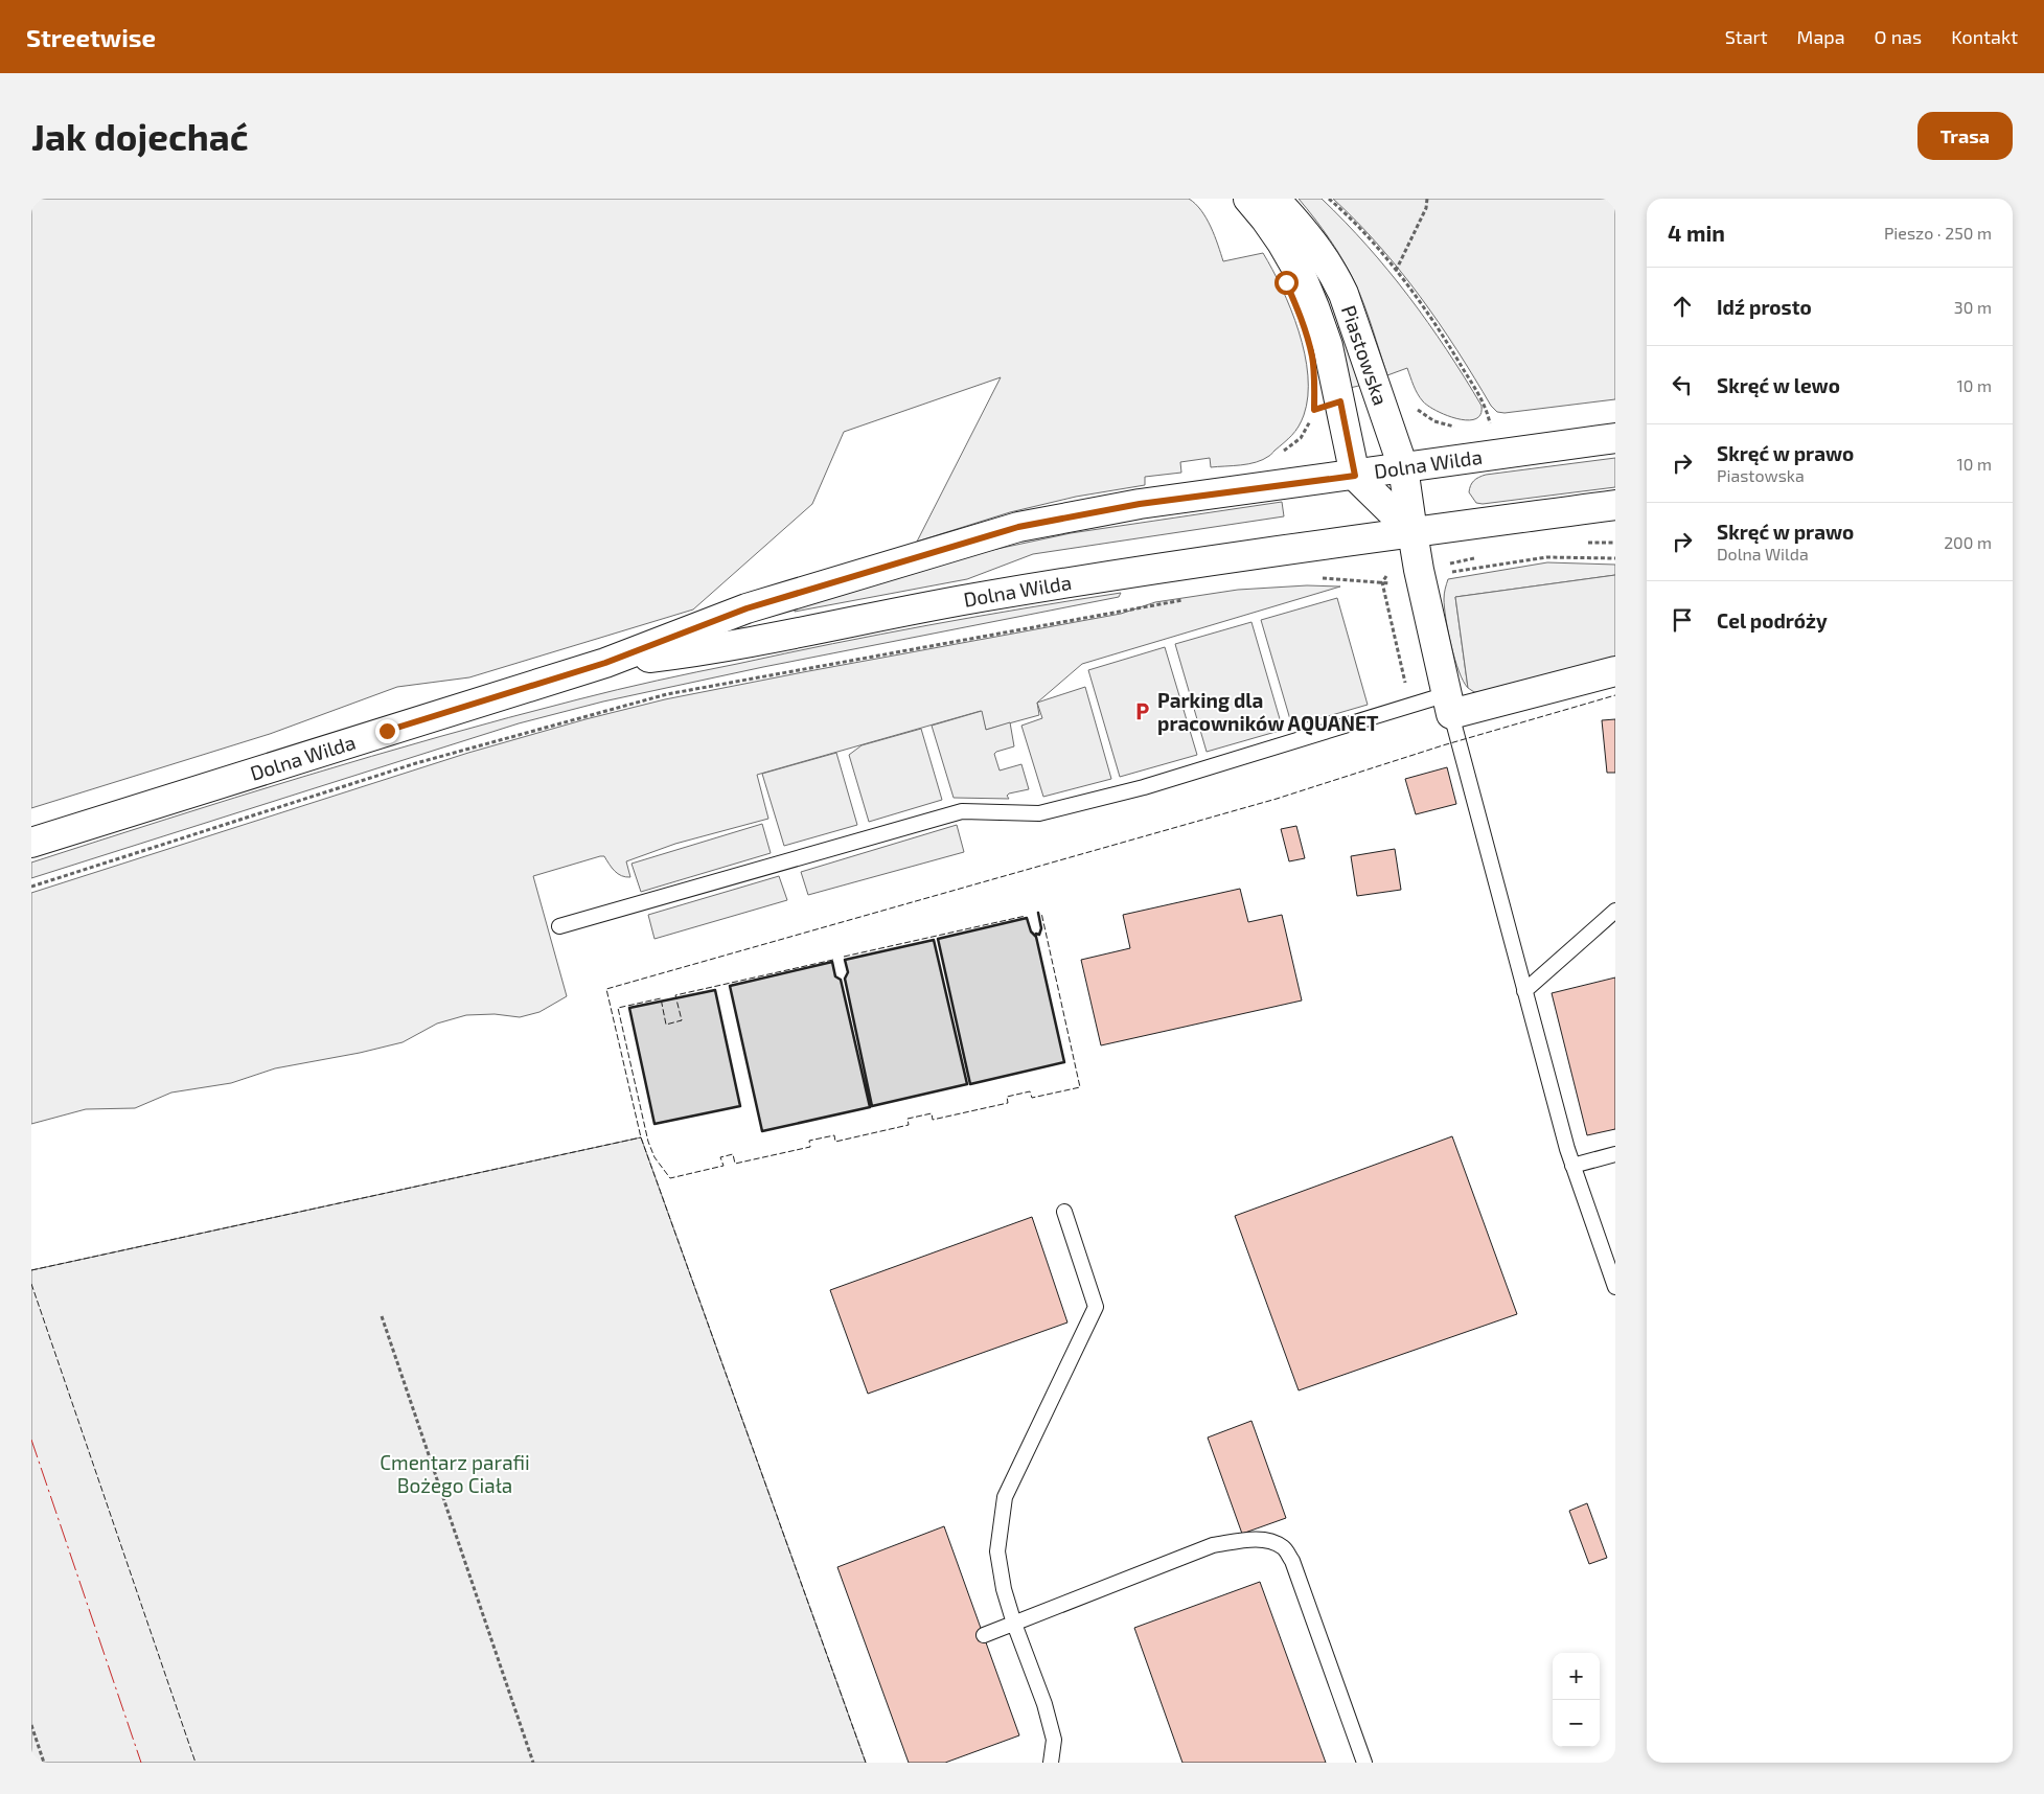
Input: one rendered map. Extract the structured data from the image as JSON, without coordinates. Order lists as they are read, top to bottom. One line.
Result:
{"streets":{"main road":["Piastowska","Dolna Wilda"]},"crossings":[["Piastowska","Dolna Wilda"]],"parks":["Cmentarz parafii Bożego Ciała"],"places":{"parking":["Parking dla pracowników AQUANET"]},"page":{"header":"Streetwise","nav":["Start","Mapa","O nas","Kontakt"],"buttons":"Trasa","title":"Jak dojechać","heading":["4 min","Pieszo · 250 m"],"list":[["Idź prosto","30 m"],["Skręć w lewo","10 m"],["Skręć w prawo","Piastowska","10 m"],["Skręć w prawo","Dolna Wilda","200 m"],"Cel podróży"],"map_buttons":["+","−"]}}
